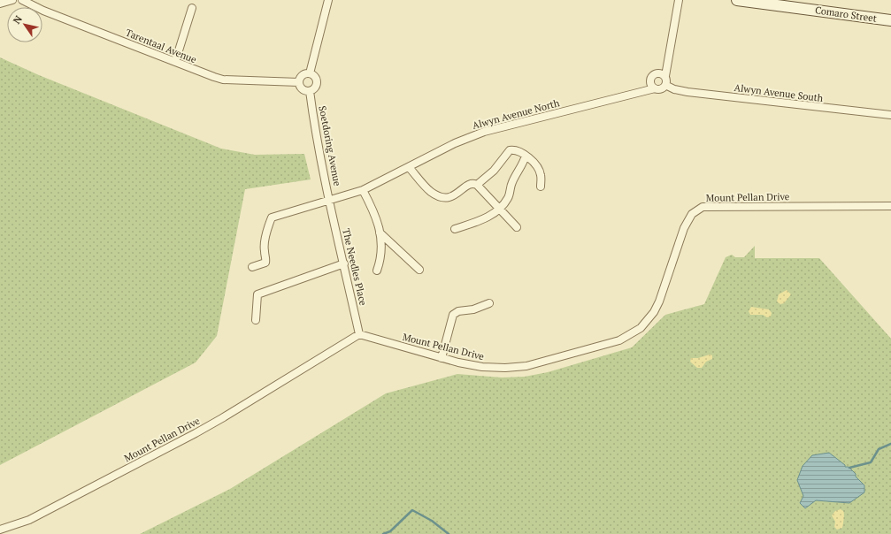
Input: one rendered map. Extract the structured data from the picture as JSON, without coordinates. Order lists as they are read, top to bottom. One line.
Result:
{"streets":{"street":["Comaro Street","Tarentaal Avenue","Alwyn Avenue South","Alwyn Avenue North","Soetdoring Avenue","Mount Pellan Drive","The Needles Place"]},"crossings":[["Tarentaal Avenue","Soetdoring Avenue"],["Alwyn Avenue South","Alwyn Avenue North"],["Alwyn Avenue North","Soetdoring Avenue"],["Alwyn Avenue North","The Needles Place"],["Soetdoring Avenue","The Needles Place"],["Mount Pellan Drive","The Needles Place"]],"north":"top left"}
